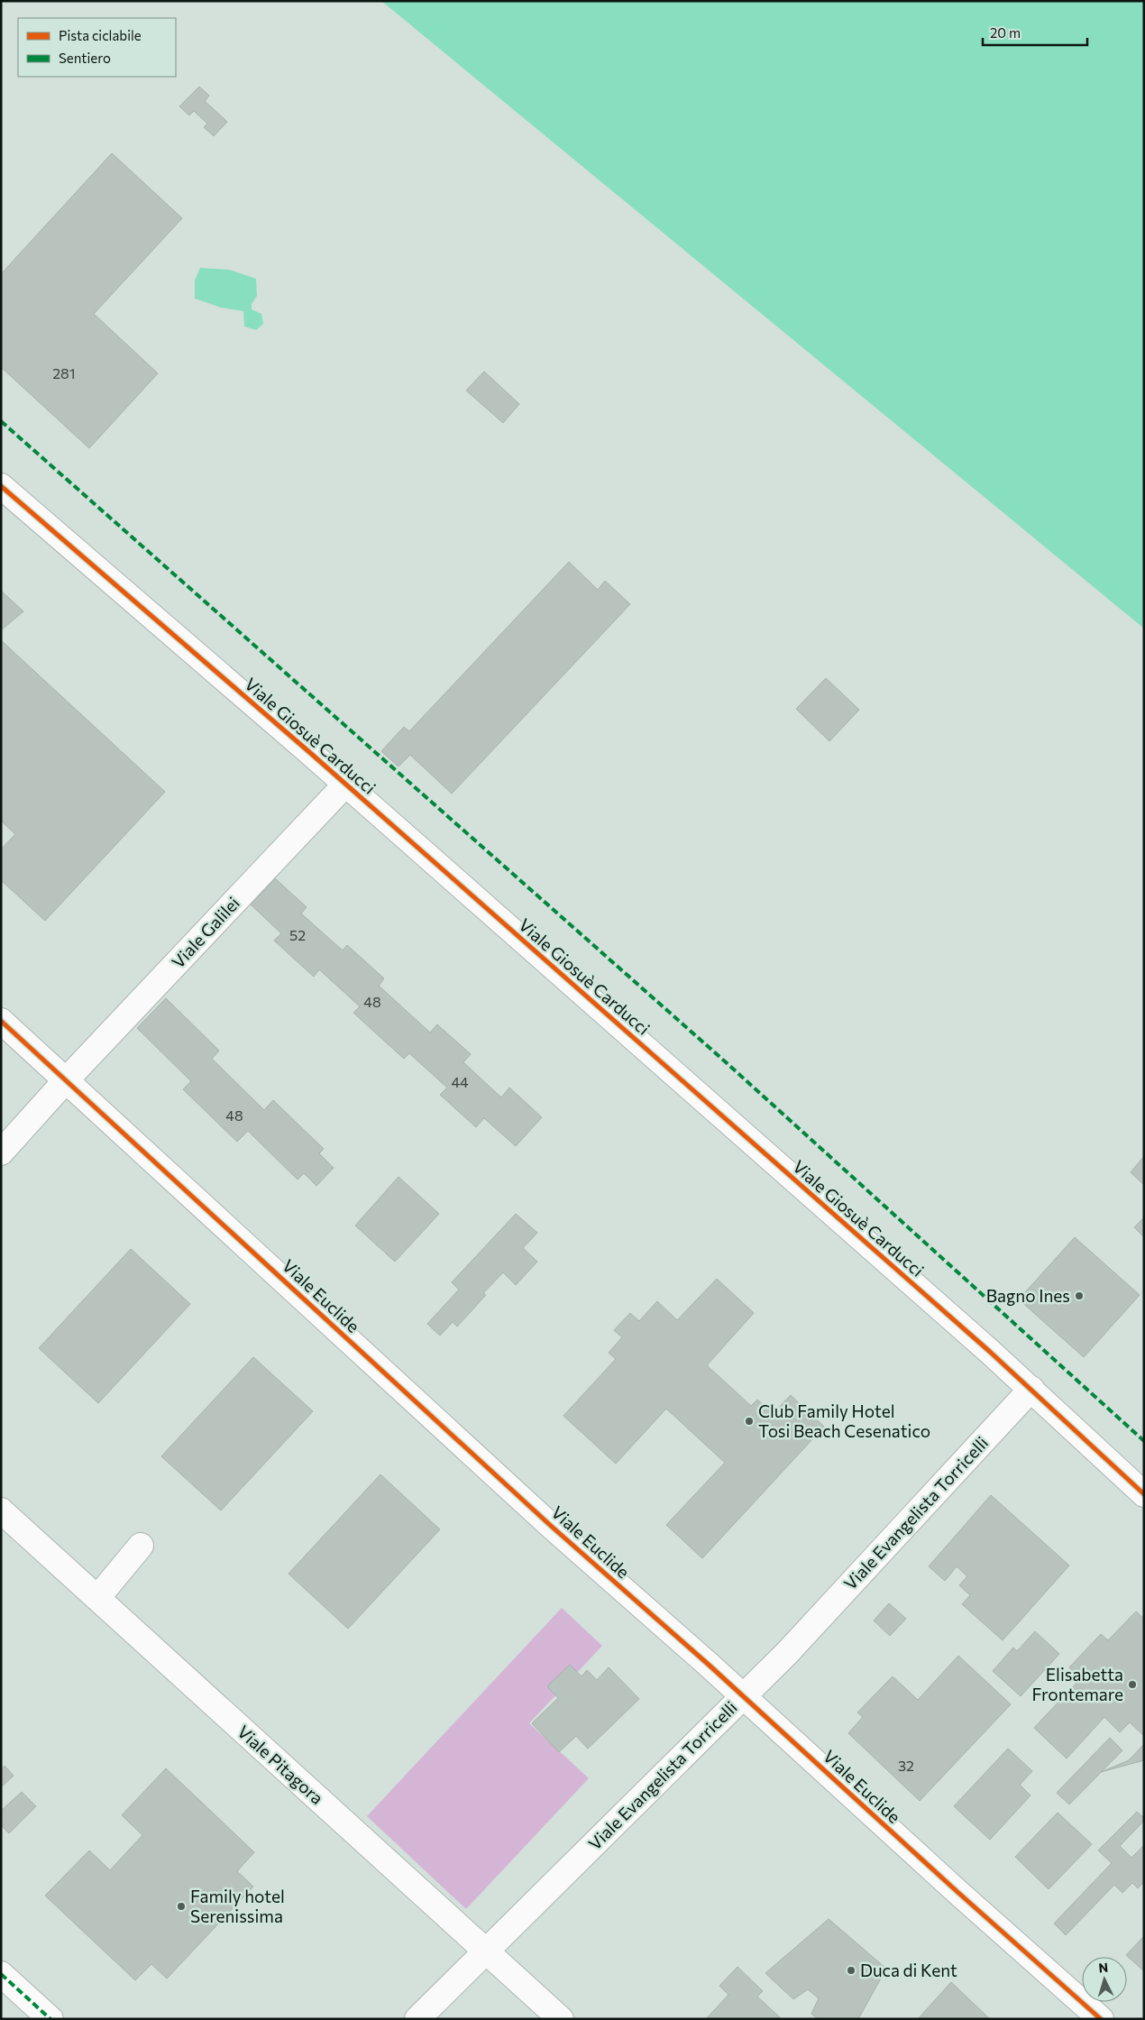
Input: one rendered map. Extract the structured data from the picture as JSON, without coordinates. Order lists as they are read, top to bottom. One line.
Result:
{"streets":{"street":["Viale Giosuè Carducci","Viale Galilei","Viale Euclide","Viale Evangelista Torricelli","Viale Pitagora"]},"crossings":[["Viale Giosuè Carducci","Viale Galilei"],["Viale Giosuè Carducci","Viale Evangelista Torricelli"],["Viale Galilei","Viale Euclide"],["Viale Euclide","Viale Evangelista Torricelli"],["Viale Evangelista Torricelli","Viale Pitagora"]],"places":["Bagno Ines","Club Family Hotel Tosi Beach Cesenatico","Elisabetta Frontemare","Family hotel Serenissima","Duca di Kent"],"house_numbers":["281","52","48","44","48","32"],"legend":["Pista ciclabile","Sentiero"],"scale_bar":"20 m","north":"top"}
